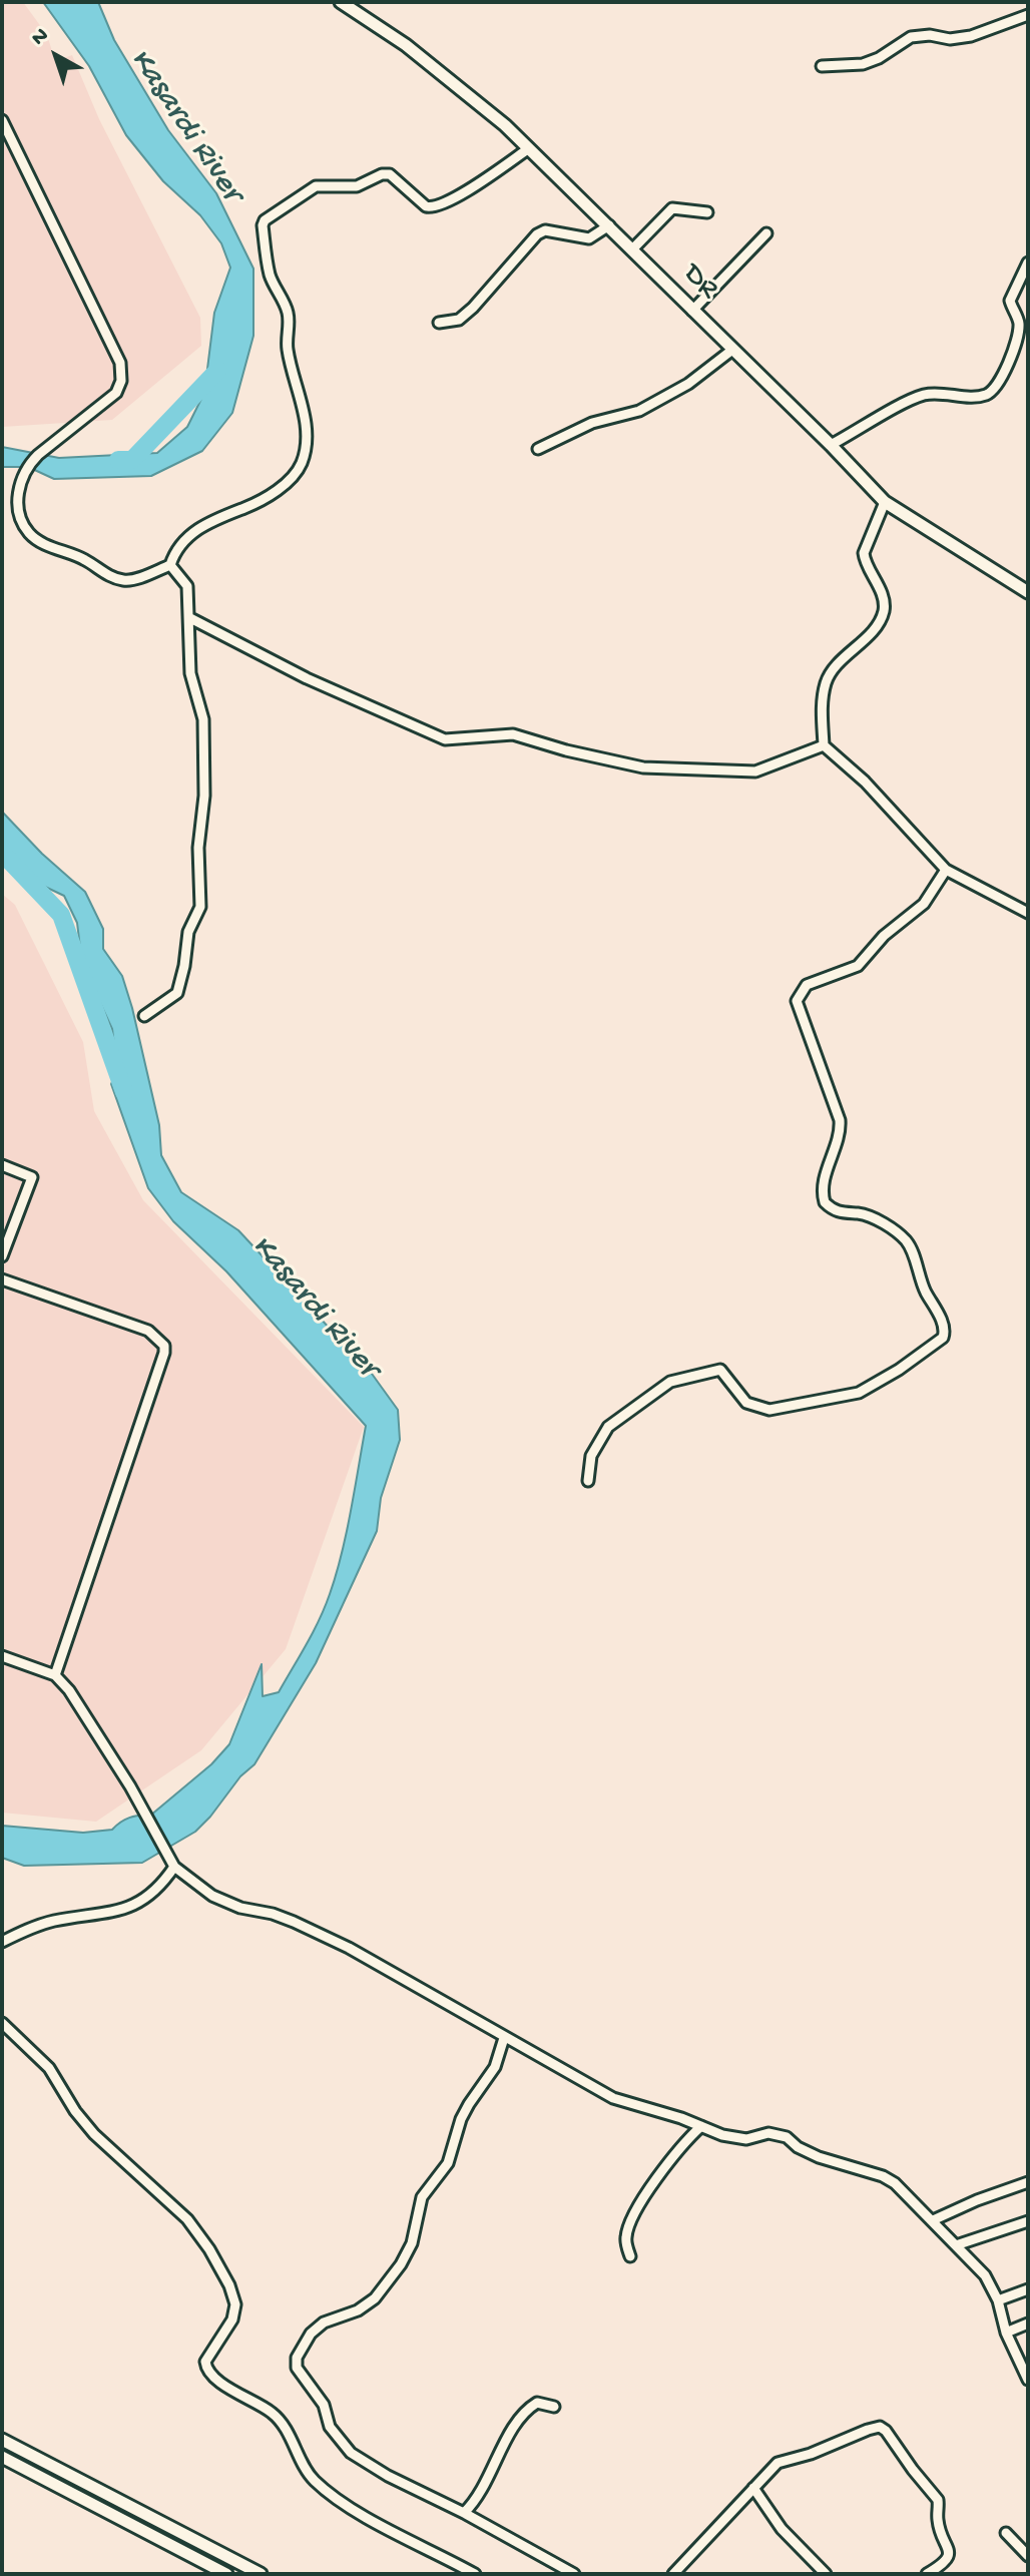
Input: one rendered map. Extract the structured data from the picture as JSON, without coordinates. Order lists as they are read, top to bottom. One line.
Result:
{"streets":{"street":["DR"]},"water":["Kasardi River"],"north":"top left"}
